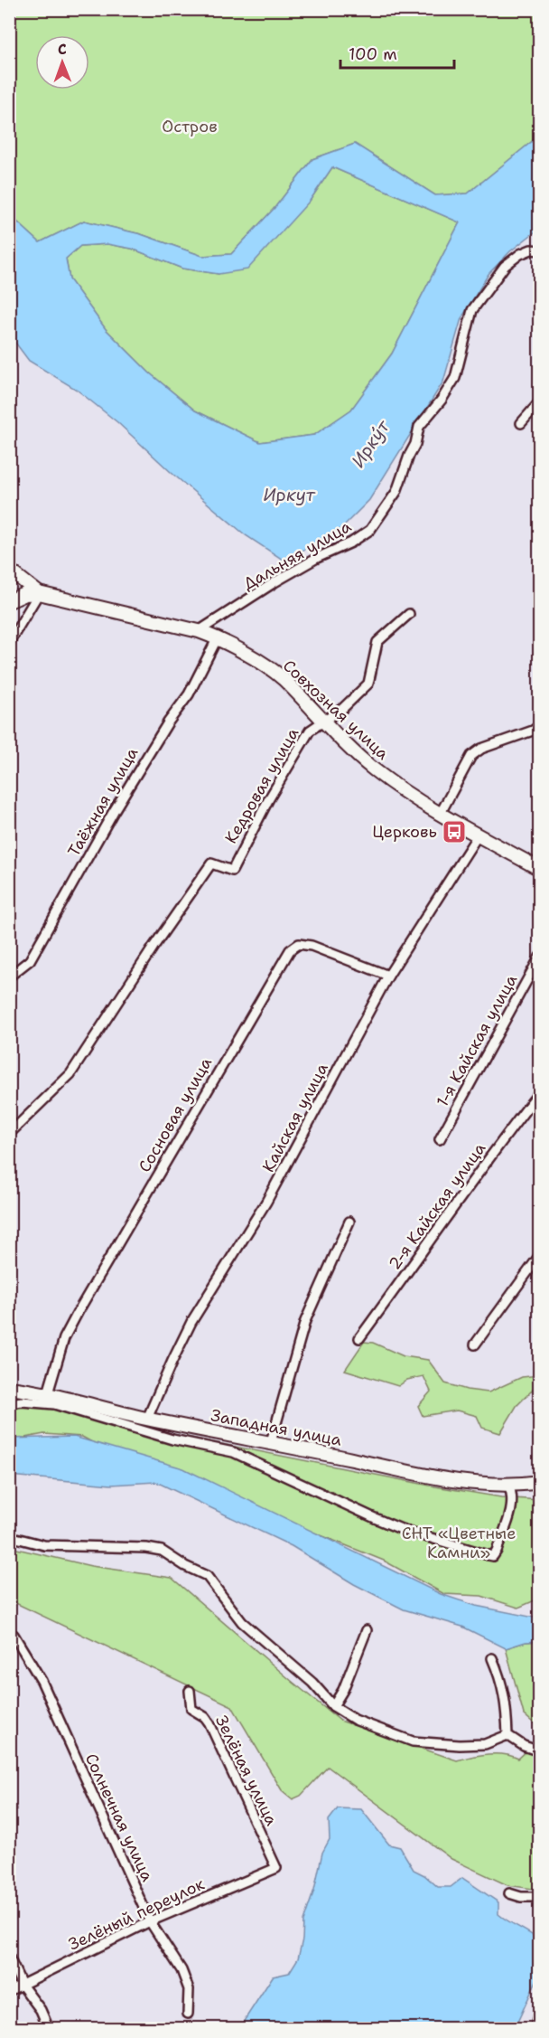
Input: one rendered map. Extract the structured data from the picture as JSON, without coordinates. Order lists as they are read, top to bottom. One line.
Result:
{"streets":{"street":["Дальняя улица","Совхозная улица","Кедровая улица","Таёжная улица","1-я Кайская улица","Сосновая улица","Кайская улица","2-я Кайская улица","Западная улица","Зелёная улица","Солнечная улица","Зелёный переулок"]},"crossings":[["Дальняя улица","Совхозная улица"],["Совхозная улица","Кедровая улица"],["Совхозная улица","Таёжная улица"],["Совхозная улица","Кайская улица"],["Сосновая улица","Кайская улица"],["Сосновая улица","Западная улица"],["Кайская улица","Западная улица"],["Зелёная улица","Зелёный переулок"],["Солнечная улица","Зелёный переулок"]],"water":["Ирку́т","Иркут"],"parks":["Остров","СНТ «Цветные Камни»"],"places":{"bus stop":["Церковь"]},"scale_bar":"100 m","north":"top"}
